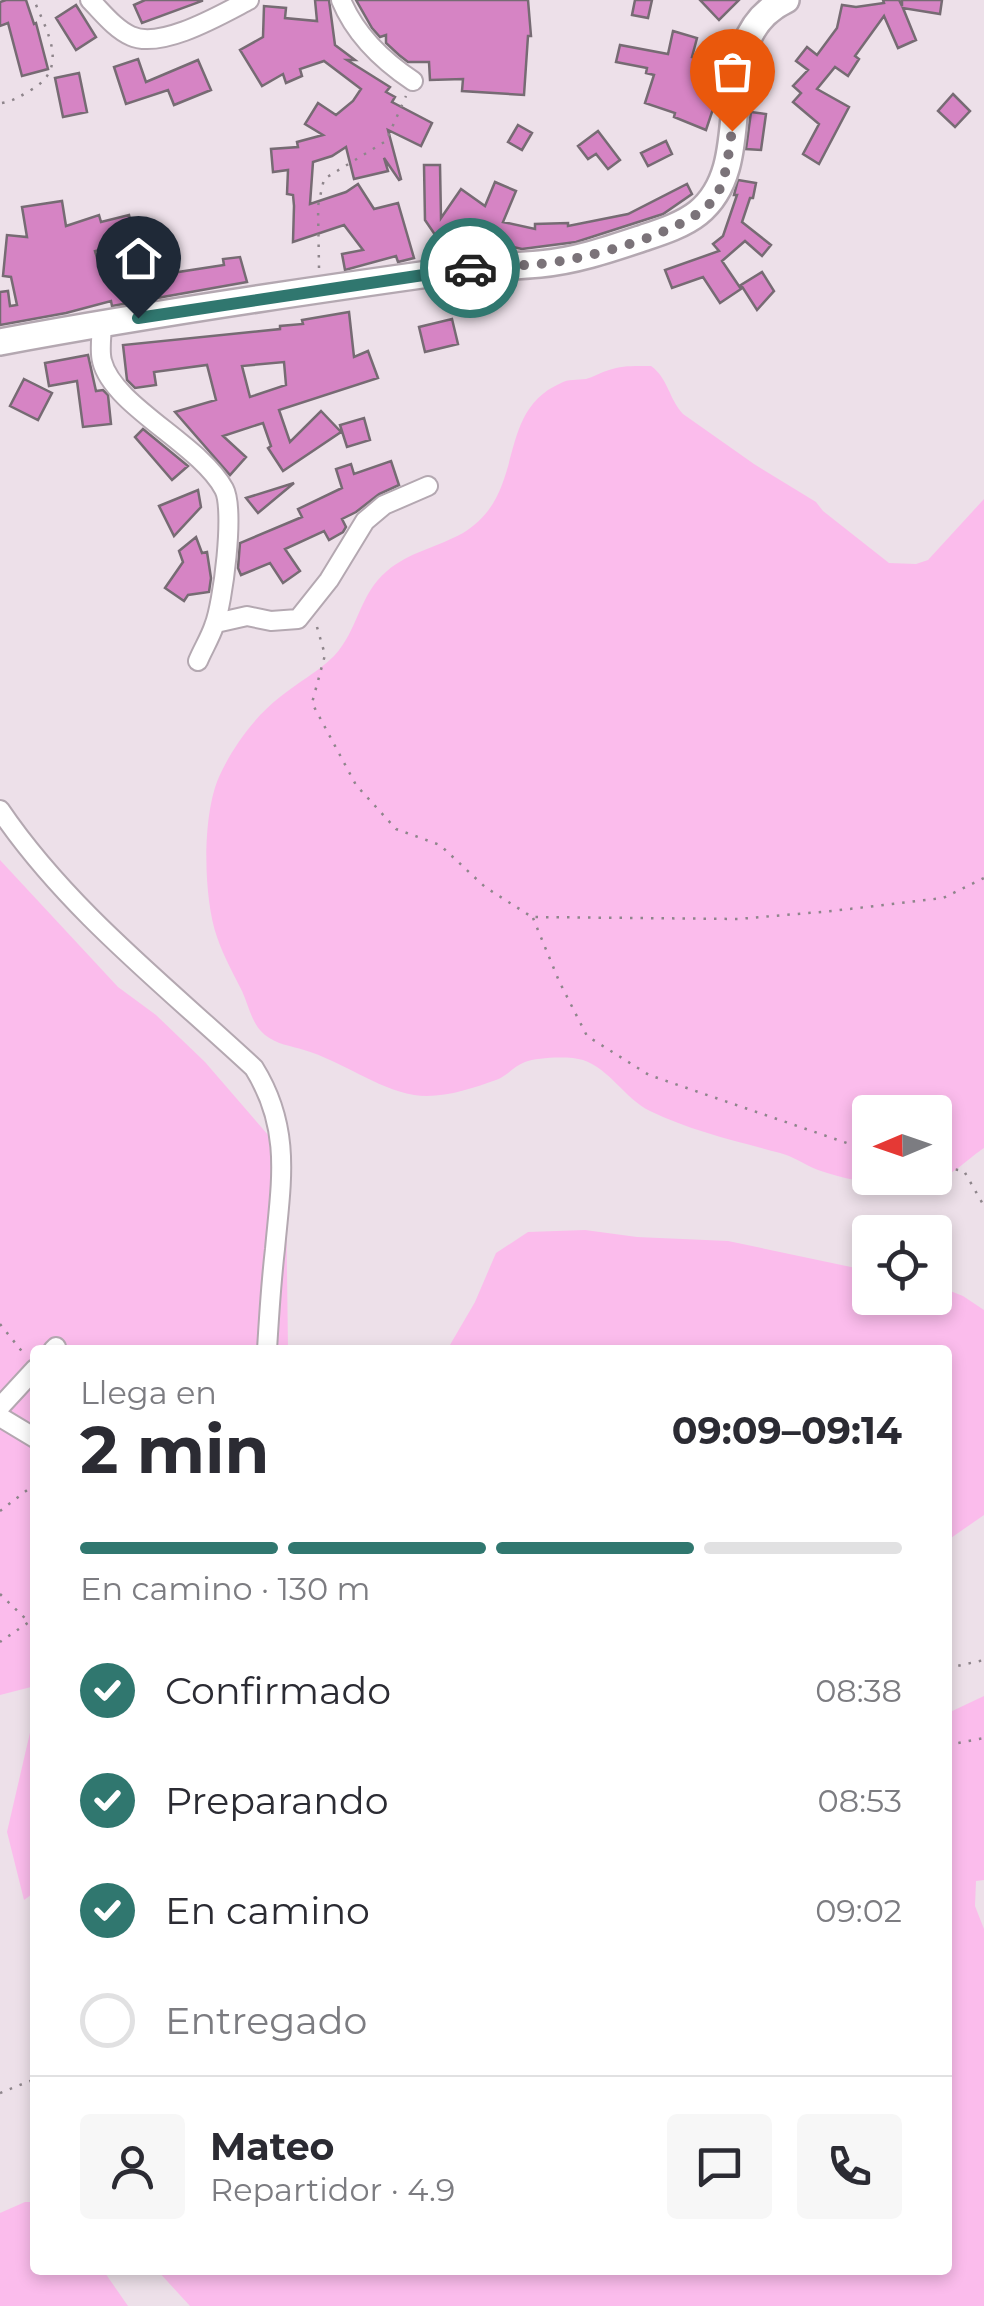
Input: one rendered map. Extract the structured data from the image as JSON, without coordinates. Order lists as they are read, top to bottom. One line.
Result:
{"north":"left","page":{"heading":["2 min","Llega en","09:09–09:14"],"panel":["Mateo","Repartidor · 4.9"],"bar":"En camino · 130 m","list":[["Confirmado","08:38"],["Preparando","08:53"],["En camino","09:02"],"Entregado"]}}
